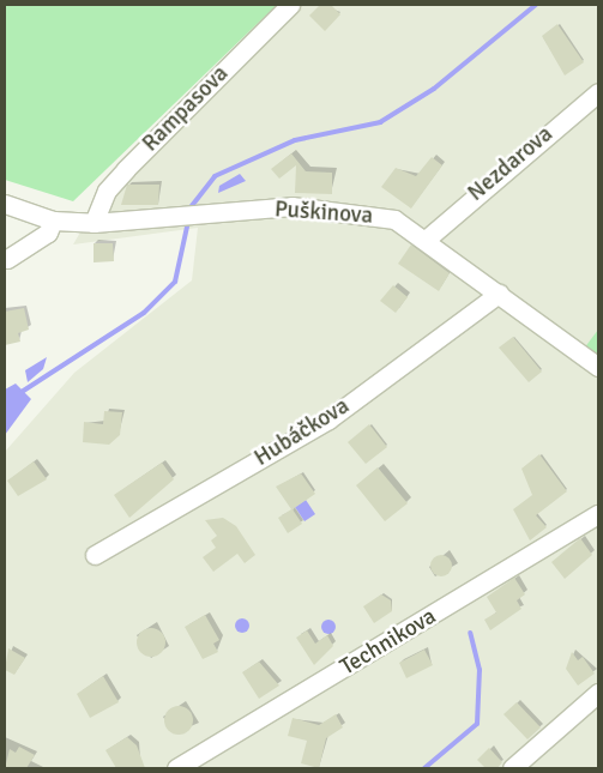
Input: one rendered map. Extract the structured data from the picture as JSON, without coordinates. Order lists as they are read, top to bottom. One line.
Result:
{"streets":{"street":["Rampasova","Nezdarova","Puškinova","Hubáčkova","Technikova"]},"crossings":[["Rampasova","Puškinova"],["Nezdarova","Puškinova"],["Puškinova","Hubáčkova"]]}
